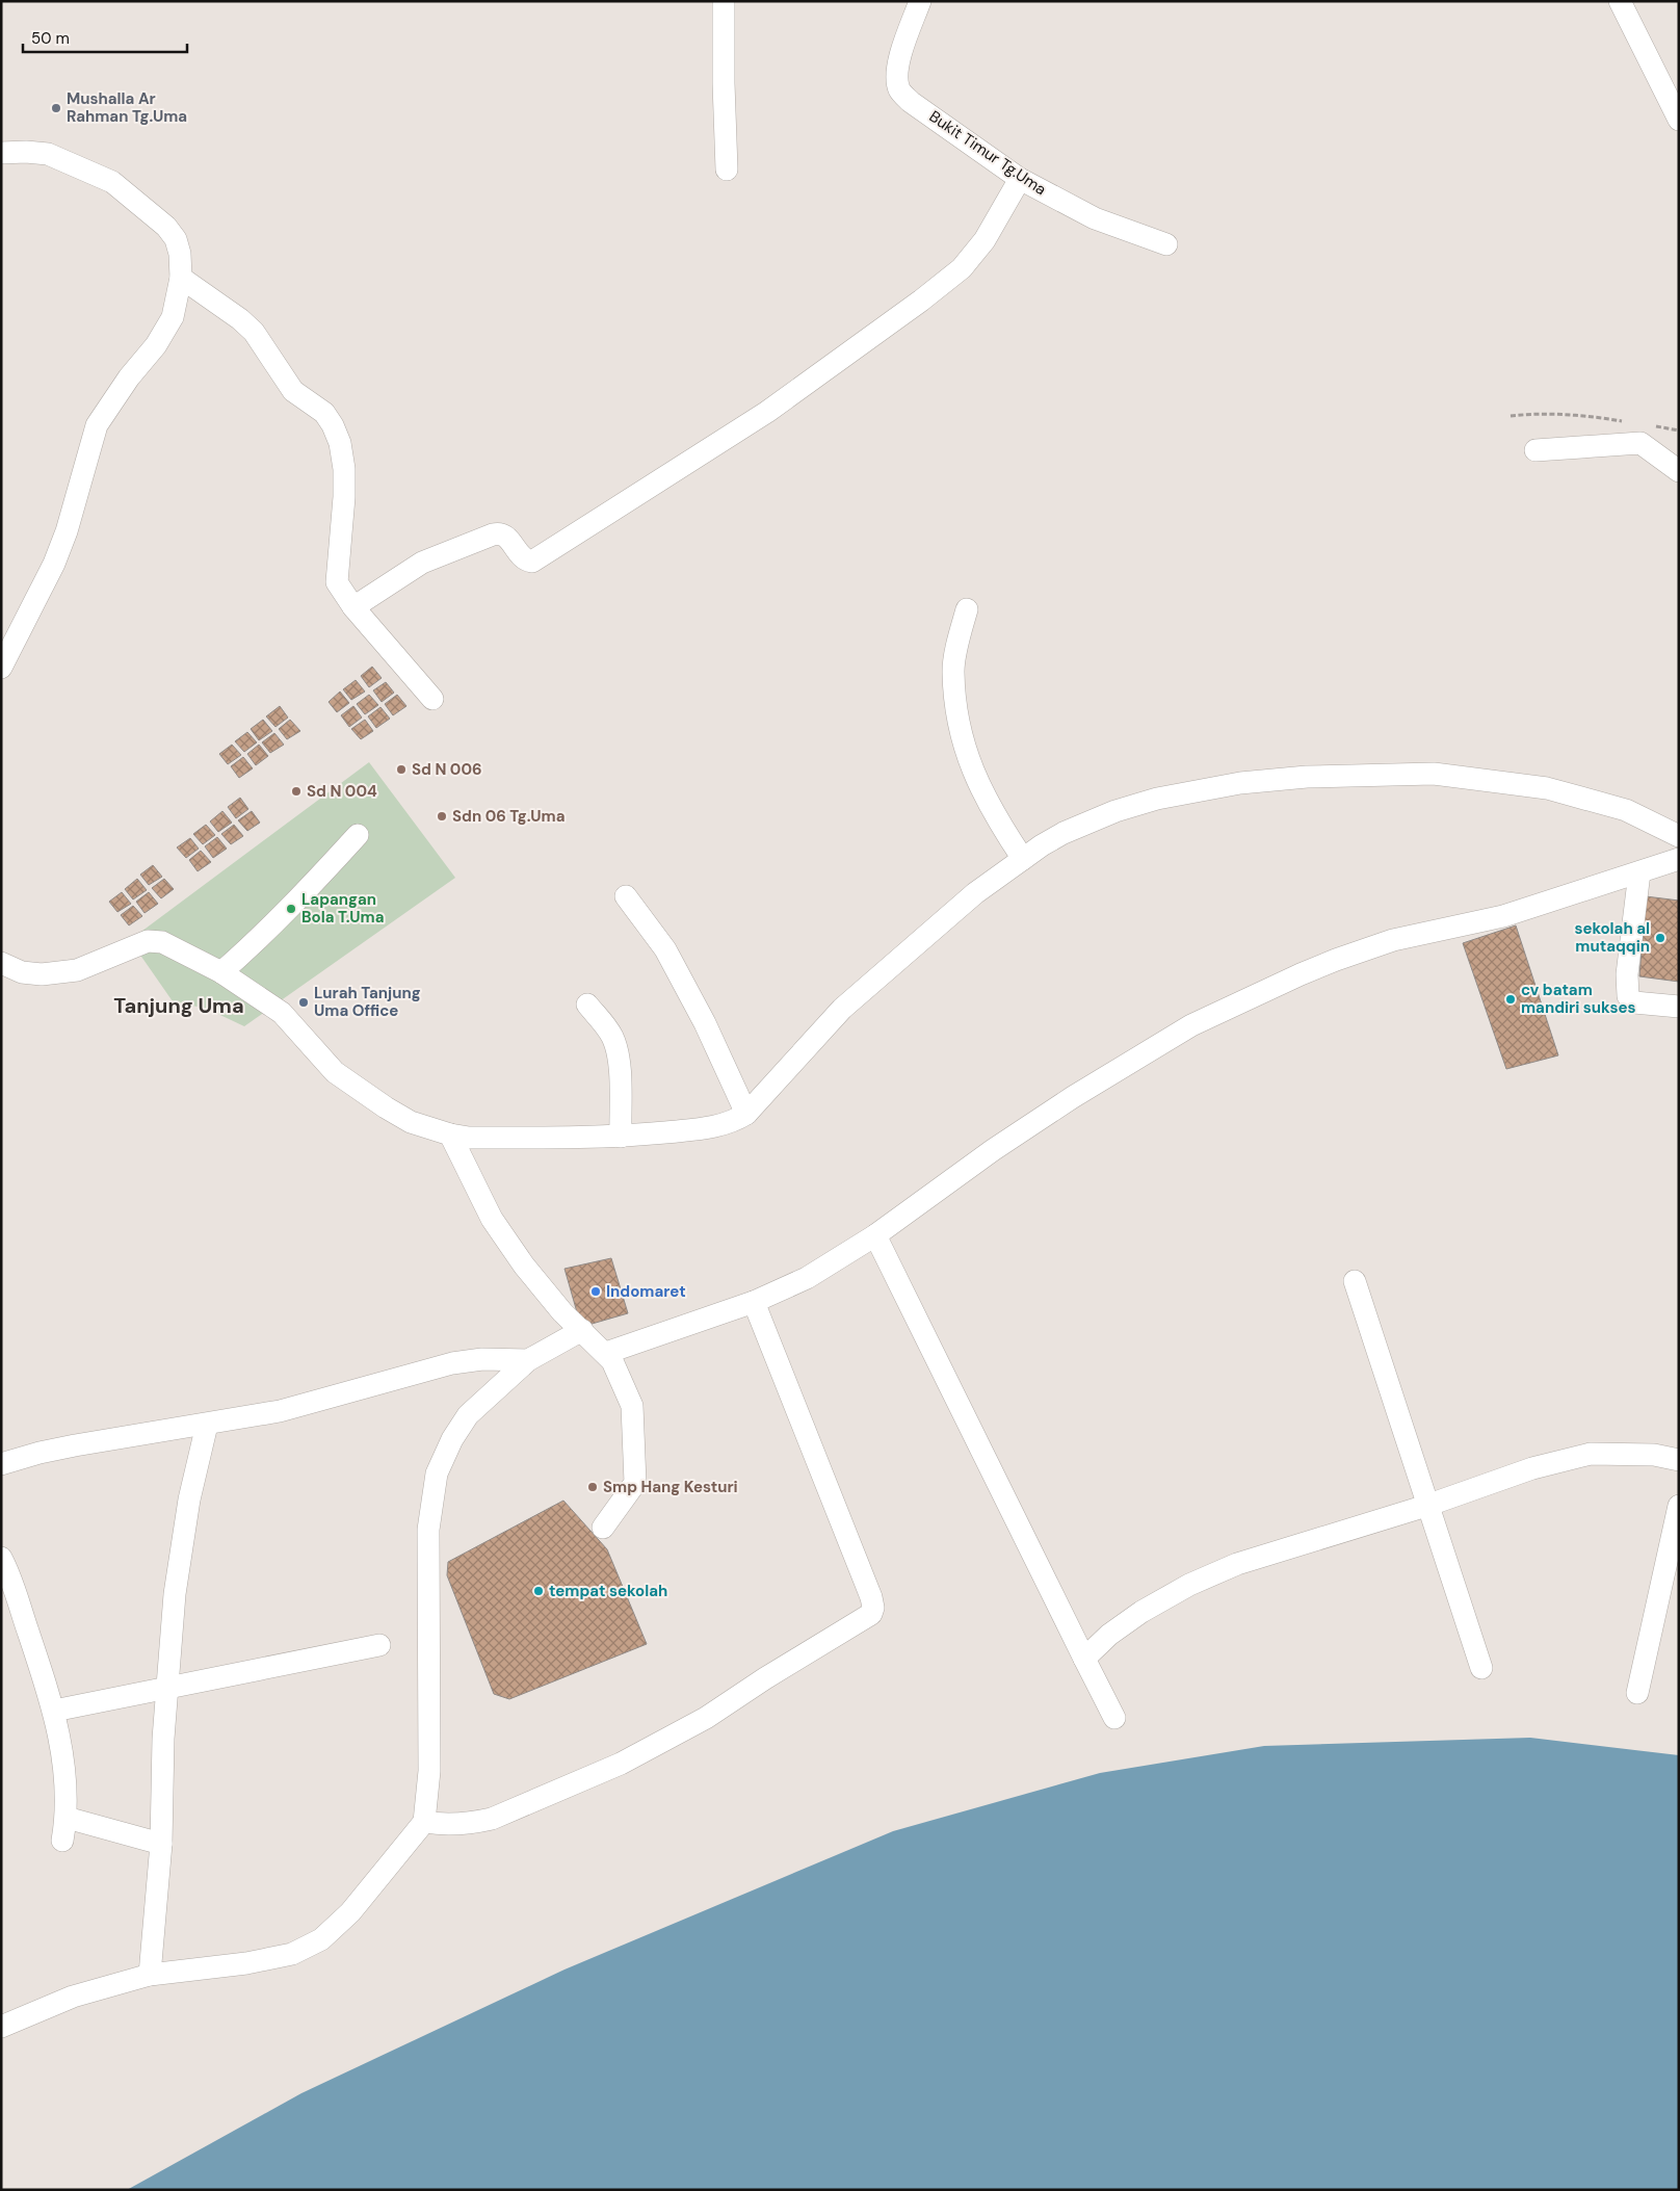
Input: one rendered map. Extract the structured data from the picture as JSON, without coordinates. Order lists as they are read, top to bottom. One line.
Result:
{"streets":{"street":["Bukit Timur Tg.Uma"]},"districts":["Tanjung Uma"],"places":["Mushalla Ar Rahman Tg.Uma","Sd N 006","Sd N 004","Sdn 06 Tg.Uma","Lapangan Bola T.Uma","sekolah al mutaqqin","cv batam mandiri sukses","Lurah Tanjung Uma Office","Indomaret","Smp Hang Kesturi","tempat sekolah"],"scale_bar":"50 m"}
